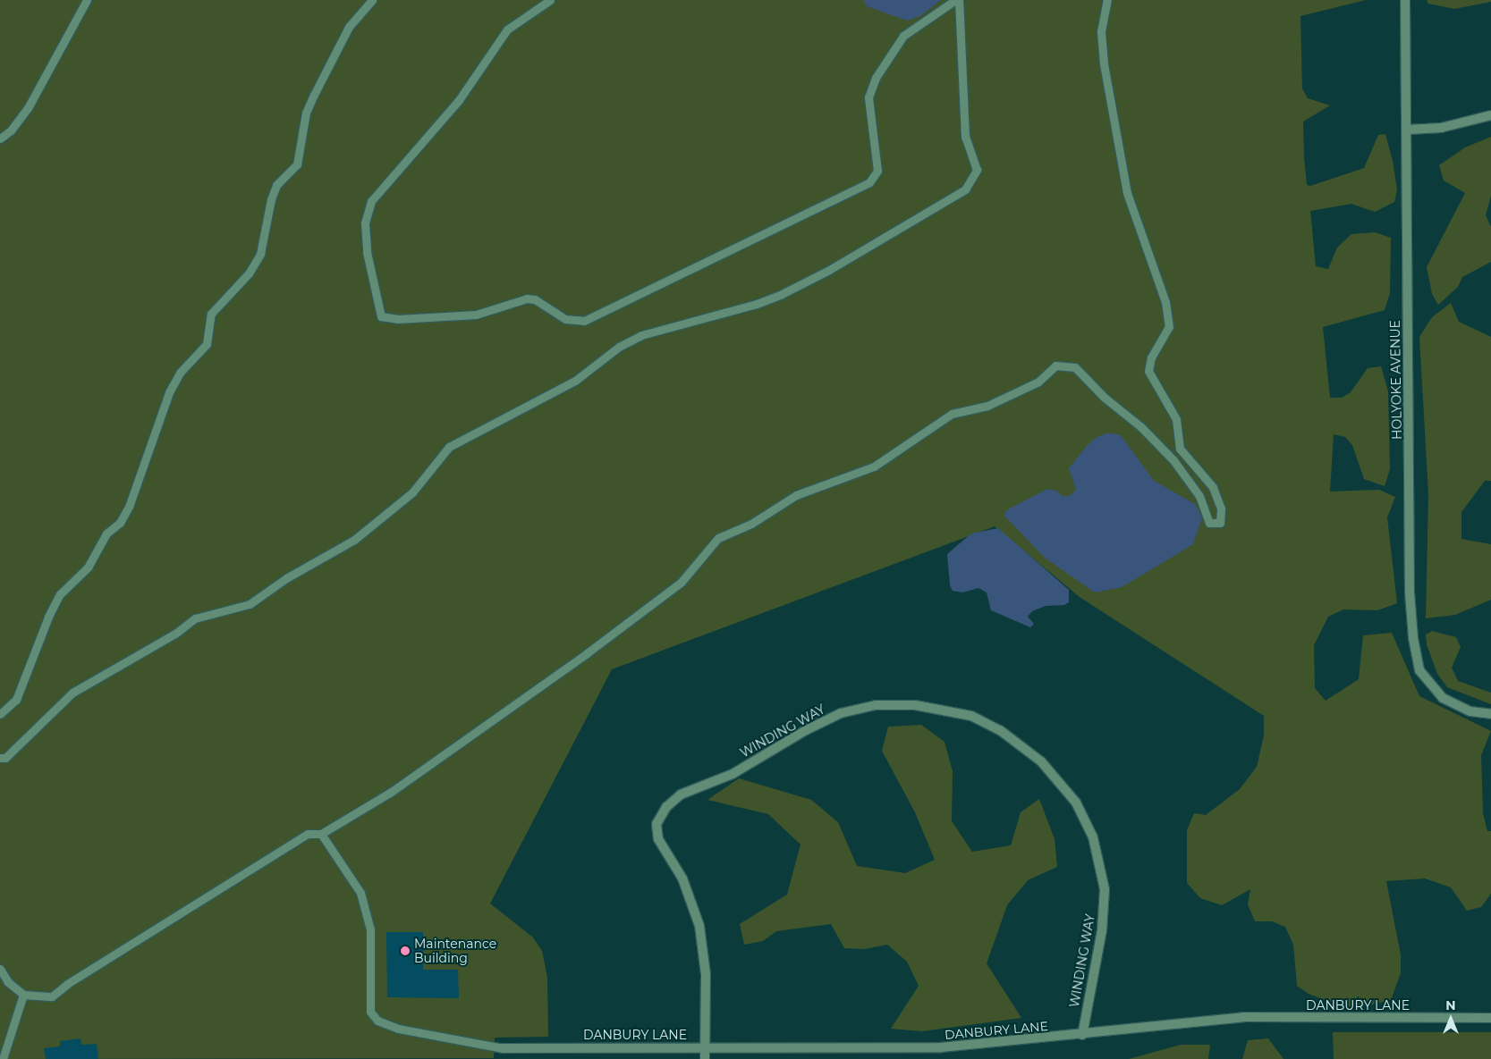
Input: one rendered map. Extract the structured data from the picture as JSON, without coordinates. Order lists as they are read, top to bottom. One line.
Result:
{"streets":{"street":["HOLYOKE AVENUE","WINDING WAY","DANBURY LANE"]},"crossings":[["WINDING WAY","DANBURY LANE"]],"places":["Maintenance Building"],"north":"top"}
